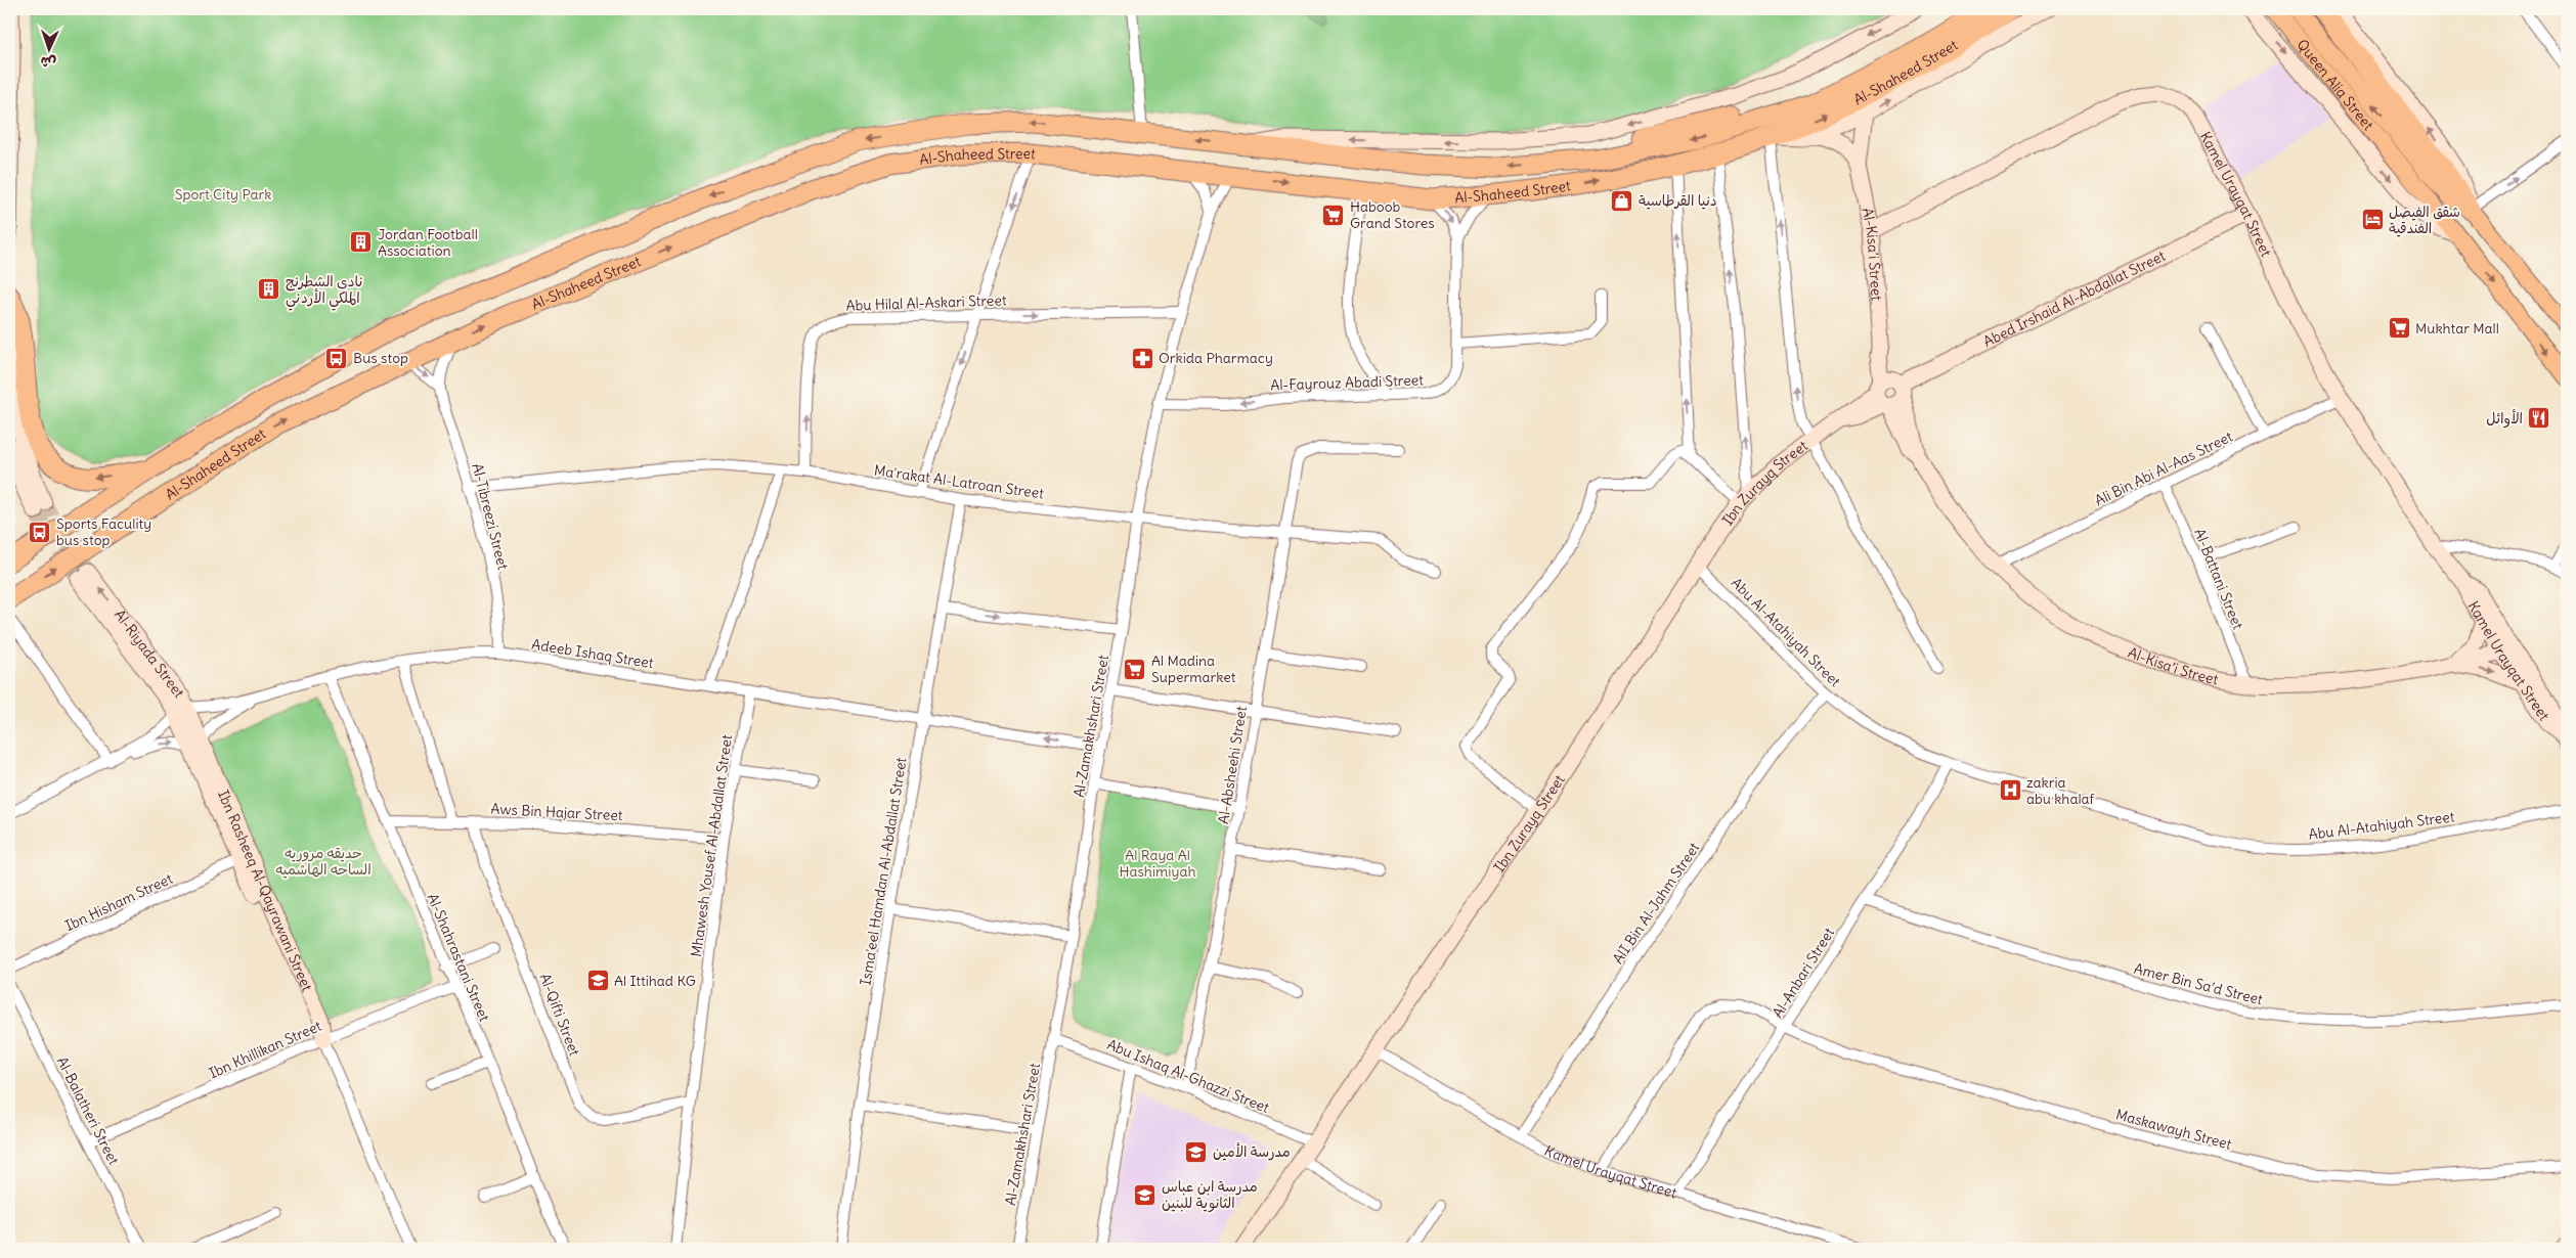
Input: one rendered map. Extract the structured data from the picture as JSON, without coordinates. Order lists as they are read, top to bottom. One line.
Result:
{"streets":{"highway":["Al-Shaheed Street"],"main road":["Queen Alia Street"],"street":["Kamel Urayqat Street","Al-Kisa’i Street","Abed Irshaid Al-Abdallat Street","Abu Hilal Al-Askari Street","Al-Fayrouz Abadi Street","Ali Bin Abi Al-Aas Street","Ma'rakat Al-Latroan Street","Ibn Zurayq Street","Al-Tibreezi Street","Al-Battani Street","Abu Al-Atahiyah Street","Adeeb Ishaq Street","Al-Riyada Street","Al-Zamakhshari Street","Al-Absheehi Street","Aws Bin Hajar Street","Mhawesh Yousef Al-Abdallat Street","Isma'eel Hamdan Al-Abdallat Street","Ibn Rasheeq Al-Qayrawani Street","Ibn Hisham Street","AlI Bin Al-Jahm Street","Al-Shahrastani Street","Al-Anbari Street","Amer Bin Sa’d Street","Al-Qifti Street","Ibn Khillikan Street","Abu Ishaq Al-Ghazzi Street","Al-Balatheri Street","Maskawayh Street"]},"crossings":[["Al-Shaheed Street","Al-Fayrouz Abadi Street"],["Al-Shaheed Street","Al-Tibreezi Street"],["Al-Shaheed Street","Al-Zamakhshari Street"],["Kamel Urayqat Street","Al-Kisa’i Street"],["Kamel Urayqat Street","Abed Irshaid Al-Abdallat Street"],["Kamel Urayqat Street","Ali Bin Abi Al-Aas Street"],["Kamel Urayqat Street","Ibn Zurayq Street"],["Kamel Urayqat Street","AlI Bin Al-Jahm Street"],["Kamel Urayqat Street","Al-Anbari Street"],["Kamel Urayqat Street","Maskawayh Street"],["Al-Kisa’i Street","Abed Irshaid Al-Abdallat Street"],["Al-Kisa’i Street","Ali Bin Abi Al-Aas Street"],["Al-Kisa’i Street","Ibn Zurayq Street"],["Al-Kisa’i Street","Al-Battani Street"],["Abed Irshaid Al-Abdallat Street","Ibn Zurayq Street"],["Abu Hilal Al-Askari Street","Ma'rakat Al-Latroan Street"],["Abu Hilal Al-Askari Street","Al-Zamakhshari Street"],["Al-Fayrouz Abadi Street","Al-Zamakhshari Street"],["Ali Bin Abi Al-Aas Street","Al-Battani Street"],["Ma'rakat Al-Latroan Street","Al-Tibreezi Street"],["Ma'rakat Al-Latroan Street","Al-Zamakhshari Street"],["Ma'rakat Al-Latroan Street","Al-Absheehi Street"],["Ma'rakat Al-Latroan Street","Isma'eel Hamdan Al-Abdallat Street"],["Ibn Zurayq Street","Abu Al-Atahiyah Street"],["Ibn Zurayq Street","Abu Ishaq Al-Ghazzi Street"],["Al-Tibreezi Street","Adeeb Ishaq Street"],["Abu Al-Atahiyah Street","AlI Bin Al-Jahm Street"],["Abu Al-Atahiyah Street","Al-Anbari Street"],["Adeeb Ishaq Street","Al-Riyada Street"],["Adeeb Ishaq Street","Al-Zamakhshari Street"],["Adeeb Ishaq Street","Mhawesh Yousef Al-Abdallat Street"],["Adeeb Ishaq Street","Isma'eel Hamdan Al-Abdallat Street"],["Adeeb Ishaq Street","Ibn Rasheeq Al-Qayrawani Street"],["Adeeb Ishaq Street","Al-Shahrastani Street"],["Al-Riyada Street","Ibn Rasheeq Al-Qayrawani Street"],["Al-Zamakhshari Street","Abu Ishaq Al-Ghazzi Street"],["Al-Absheehi Street","Abu Ishaq Al-Ghazzi Street"],["Aws Bin Hajar Street","Mhawesh Yousef Al-Abdallat Street"],["Aws Bin Hajar Street","Al-Shahrastani Street"],["Aws Bin Hajar Street","Al-Qifti Street"],["Mhawesh Yousef Al-Abdallat Street","Al-Qifti Street"],["Ibn Rasheeq Al-Qayrawani Street","Ibn Hisham Street"],["Ibn Rasheeq Al-Qayrawani Street","Ibn Khillikan Street"],["Al-Shahrastani Street","Ibn Khillikan Street"],["Al-Anbari Street","Amer Bin Sa’d Street"],["Al-Anbari Street","Maskawayh Street"],["Ibn Khillikan Street","Al-Balatheri Street"]],"one_way":["Abu Hilal Al-Askari Street"],"parks":["Sport City Park","حديقه مروريه الساحه الهاشميه","Al Raya Al Hashimiyah"],"places":{"shop":["دنيا القرطاسية"],"supermarket":["Haboob Grand Stores","Mukhtar Mall","Al Madina Supermarket"],"hotel":["شقق الفيصل الفندقية"],"building":["Jordan Football Association","نادي الشطرنج الملكي الأردني"],"bus stop":["Bus stop","Sports Faculity bus stop"],"pharmacy":["Orkida Pharmacy"],"restaurant":["الأوائل"],"hospital":["zakria abu khalaf"],"school or university":["Al Ittihad KG","مدرسة الأمين","مدرسة ابن عباس الثانوية للبنين"]},"north":"bottom"}
